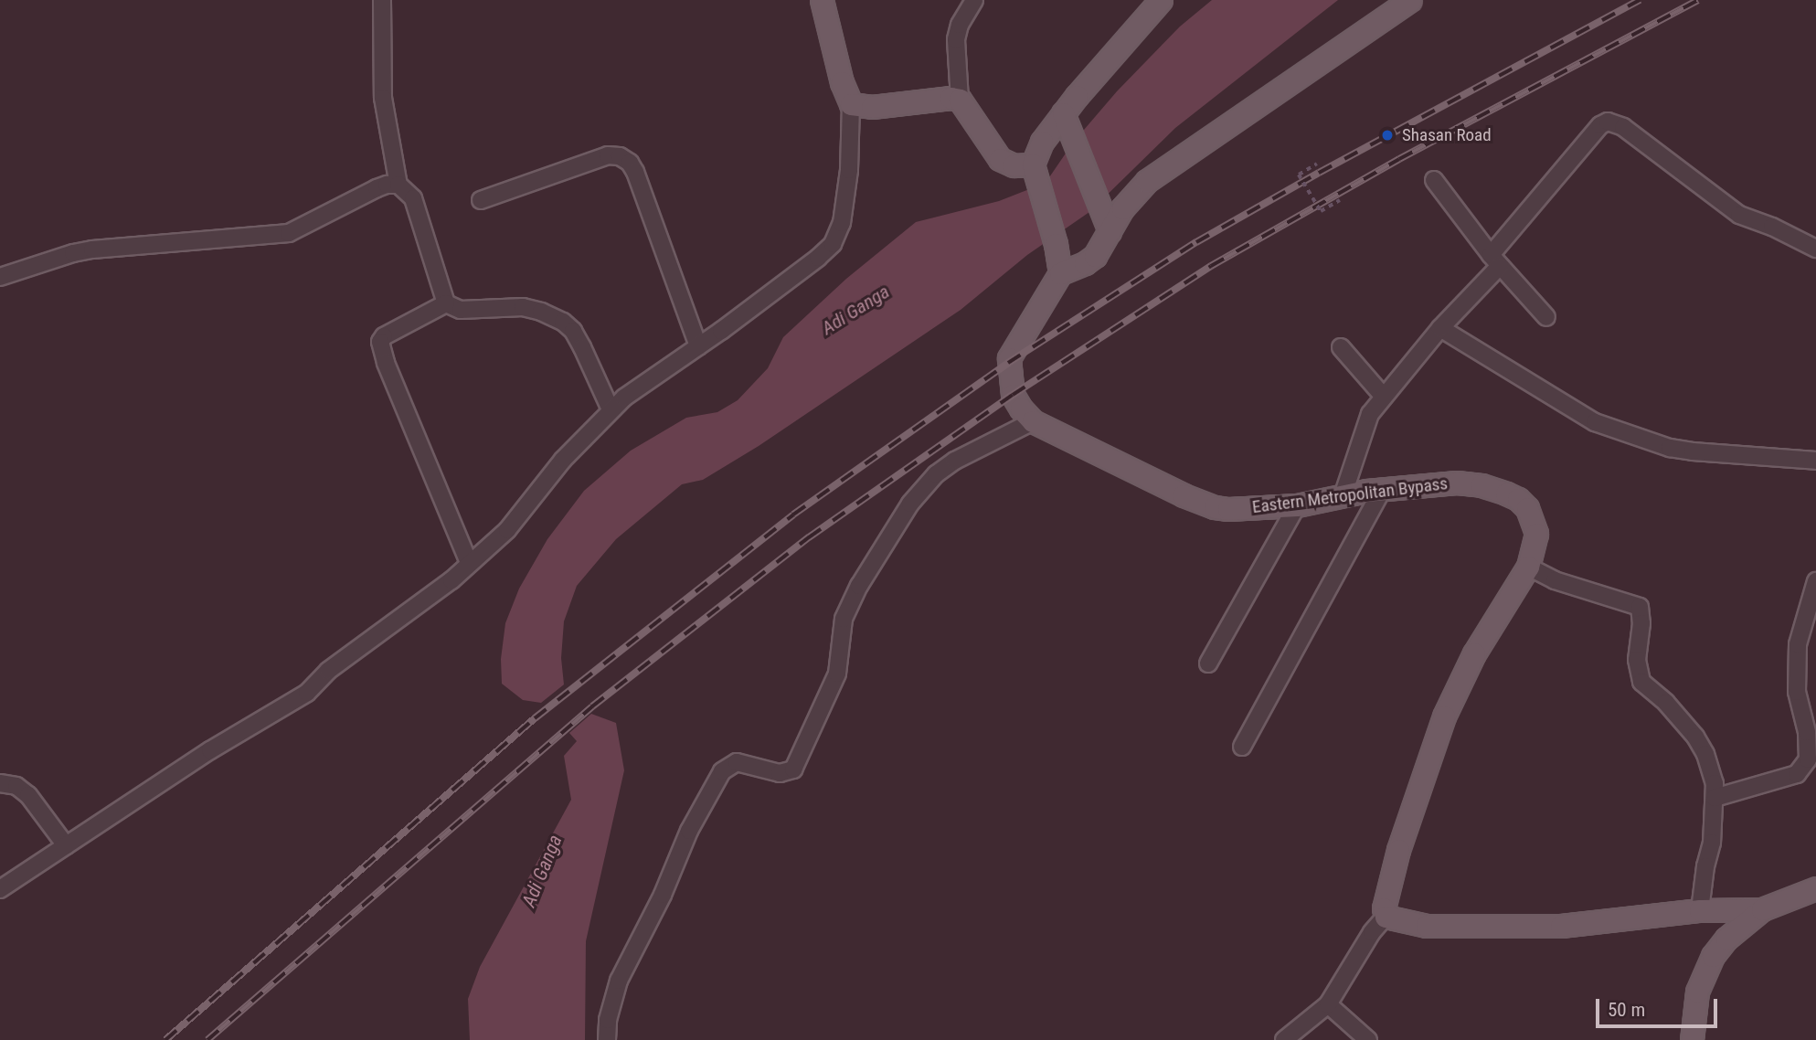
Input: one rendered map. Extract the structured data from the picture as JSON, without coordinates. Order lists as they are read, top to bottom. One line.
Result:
{"streets":{"main road":["Eastern Metropolitan Bypass"]},"water":["Adi Ganga"],"places":["Shasan Road"],"scale_bar":"50 m"}
